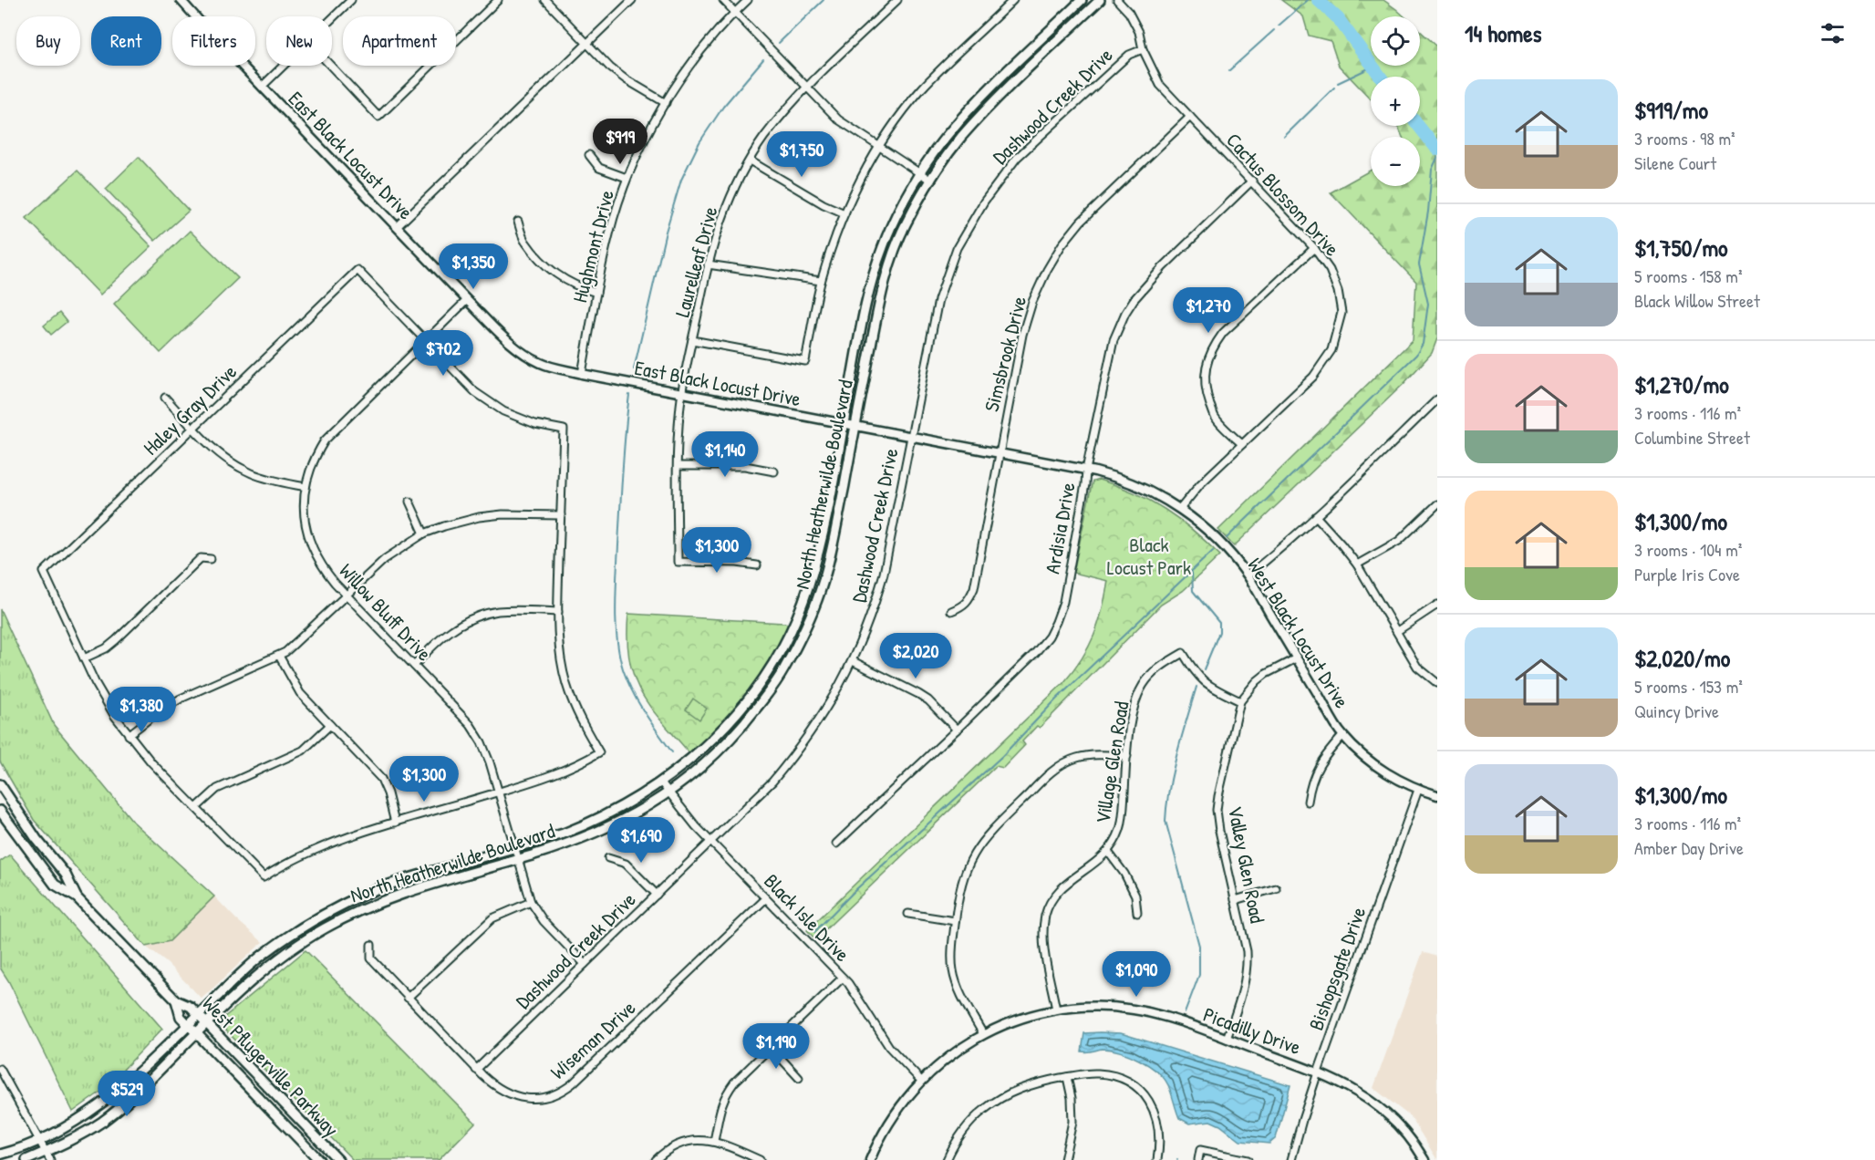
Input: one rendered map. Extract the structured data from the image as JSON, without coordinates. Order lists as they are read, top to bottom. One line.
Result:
{"streets":{"main road":["North Heatherwilde Boulevard","West Pflugerville Parkway"],"street":["Dashwood Creek Drive","East Black Locust Drive","Cactus Blossom Drive","Hughmont Drive","Laurelleaf Drive","Simsbrook Drive","Haley Gray Drive","Ardisia Drive","Willow Bluff Drive","West Black Locust Drive","Village Glen Road","Valley Glen Road","Black Isle Drive","Bishopsgate Drive","Picadilly Drive","Wiseman Drive"]},"crossings":[["Dashwood Creek Drive","Cactus Blossom Drive"],["Dashwood Creek Drive","Willow Bluff Drive"],["Dashwood Creek Drive","West Black Locust Drive"],["Dashwood Creek Drive","Black Isle Drive"],["Dashwood Creek Drive","Wiseman Drive"],["East Black Locust Drive","Hughmont Drive"],["East Black Locust Drive","Laurelleaf Drive"],["East Black Locust Drive","North Heatherwilde Boulevard"],["East Black Locust Drive","Willow Bluff Drive"],["East Black Locust Drive","West Black Locust Drive"],["Cactus Blossom Drive","Simsbrook Drive"],["Cactus Blossom Drive","Ardisia Drive"],["Cactus Blossom Drive","West Black Locust Drive"],["Simsbrook Drive","West Black Locust Drive"],["Haley Gray Drive","Willow Bluff Drive"],["North Heatherwilde Boulevard","Willow Bluff Drive"],["North Heatherwilde Boulevard","West Black Locust Drive"],["North Heatherwilde Boulevard","Black Isle Drive"],["North Heatherwilde Boulevard","West Pflugerville Parkway"],["Ardisia Drive","West Black Locust Drive"],["West Black Locust Drive","Valley Glen Road"],["West Black Locust Drive","Bishopsgate Drive"],["Village Glen Road","Valley Glen Road"],["Village Glen Road","Picadilly Drive"],["Valley Glen Road","Picadilly Drive"],["Black Isle Drive","Picadilly Drive"],["Black Isle Drive","Wiseman Drive"],["Bishopsgate Drive","Picadilly Drive"]],"parks":["Black Locust Park"],"page":{"heading":"14 homes","map_buttons":["+","−"],"chip":["Buy","Rent","Filters","New","Apartment"],"list":[{"name":"$919/mo","note":"3 rooms · 98 m² · Silene Court"},{"name":"$1,750/mo","note":"5 rooms · 158 m² · Black Willow Street"},{"name":"$1,270/mo","note":"3 rooms · 116 m² · Columbine Street"},{"name":"$1,300/mo","note":"3 rooms · 104 m² · Purple Iris Cove"},{"name":"$2,020/mo","note":"5 rooms · 153 m² · Quincy Drive"},{"name":"$1,300/mo","note":"3 rooms · 116 m² · Amber Day Drive"}],"price":["$919","$1,750","$1,350","$1,270","$702","$1,140","$1,300","$2,020","$1,380","$1,300","$1,690","$1,090","$1,190","$529"]}}
